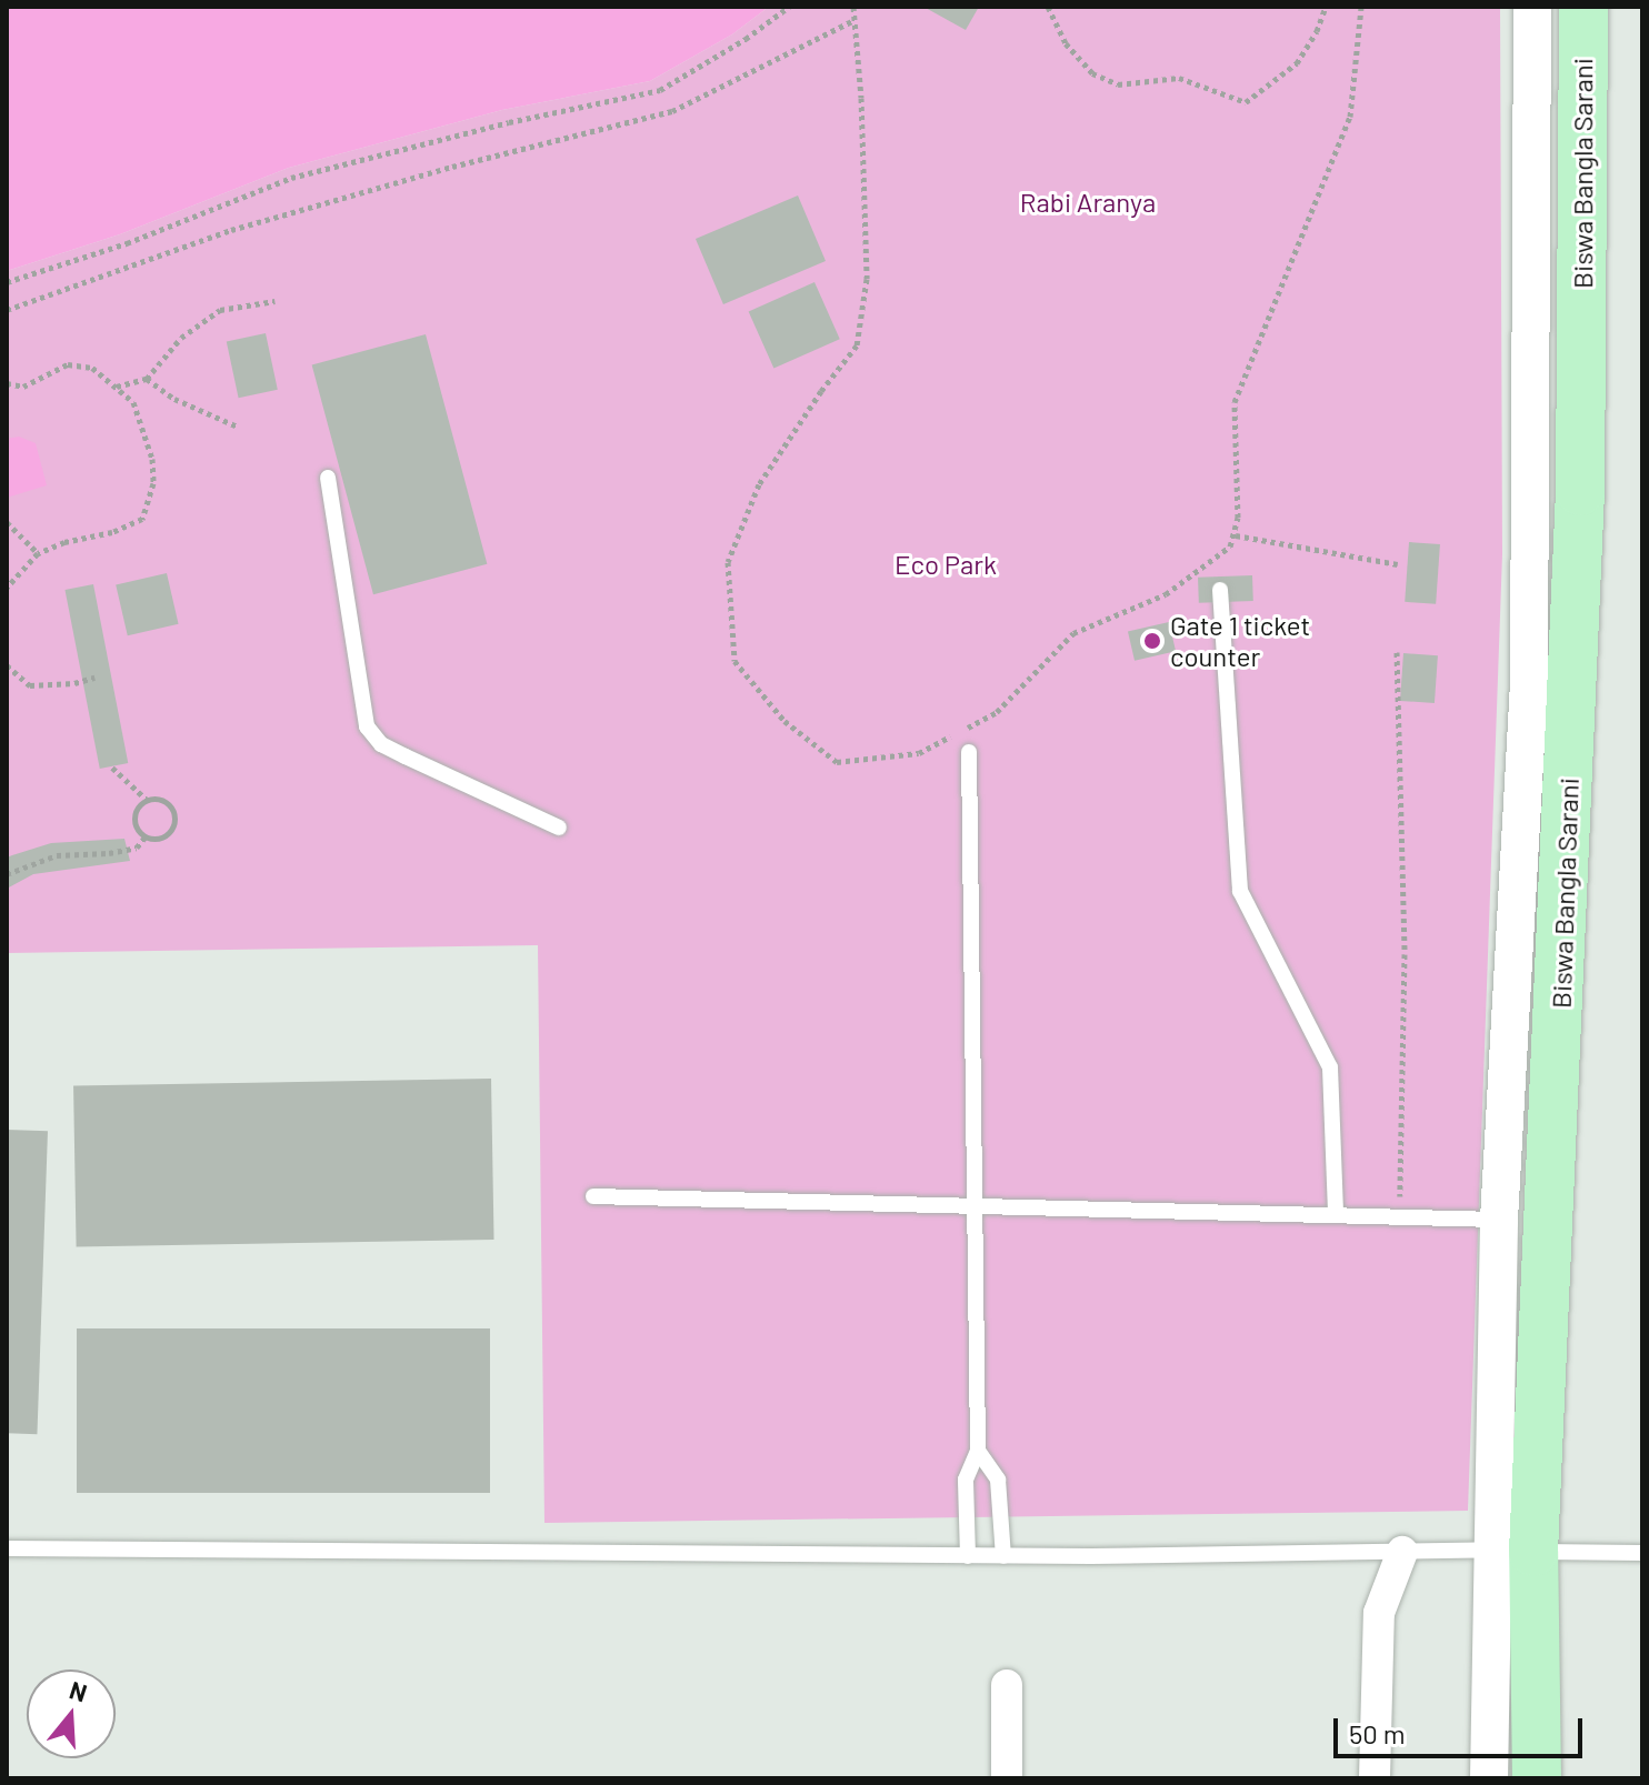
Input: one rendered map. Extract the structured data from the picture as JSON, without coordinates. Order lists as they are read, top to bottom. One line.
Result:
{"streets":{"main road":["Biswa Bangla Sarani"]},"parks":["Rabi Aranya","Eco Park"],"places":["Gate 1 ticket counter"],"scale_bar":"50 m","north":"top"}
